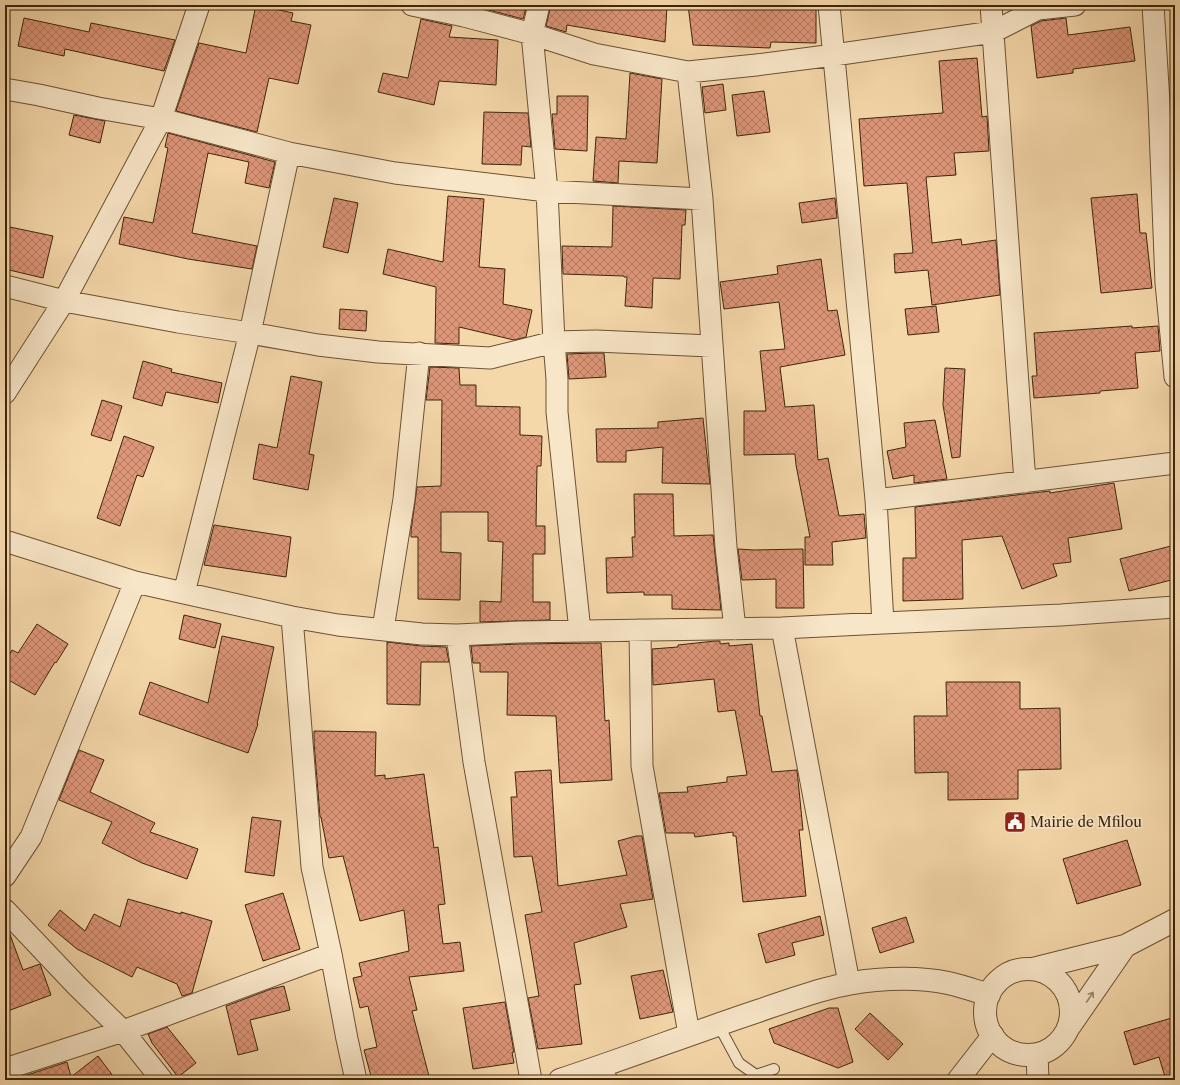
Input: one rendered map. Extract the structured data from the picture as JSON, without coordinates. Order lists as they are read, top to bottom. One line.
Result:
{"places":{"public building":["Mairie de Mfilou"]}}
